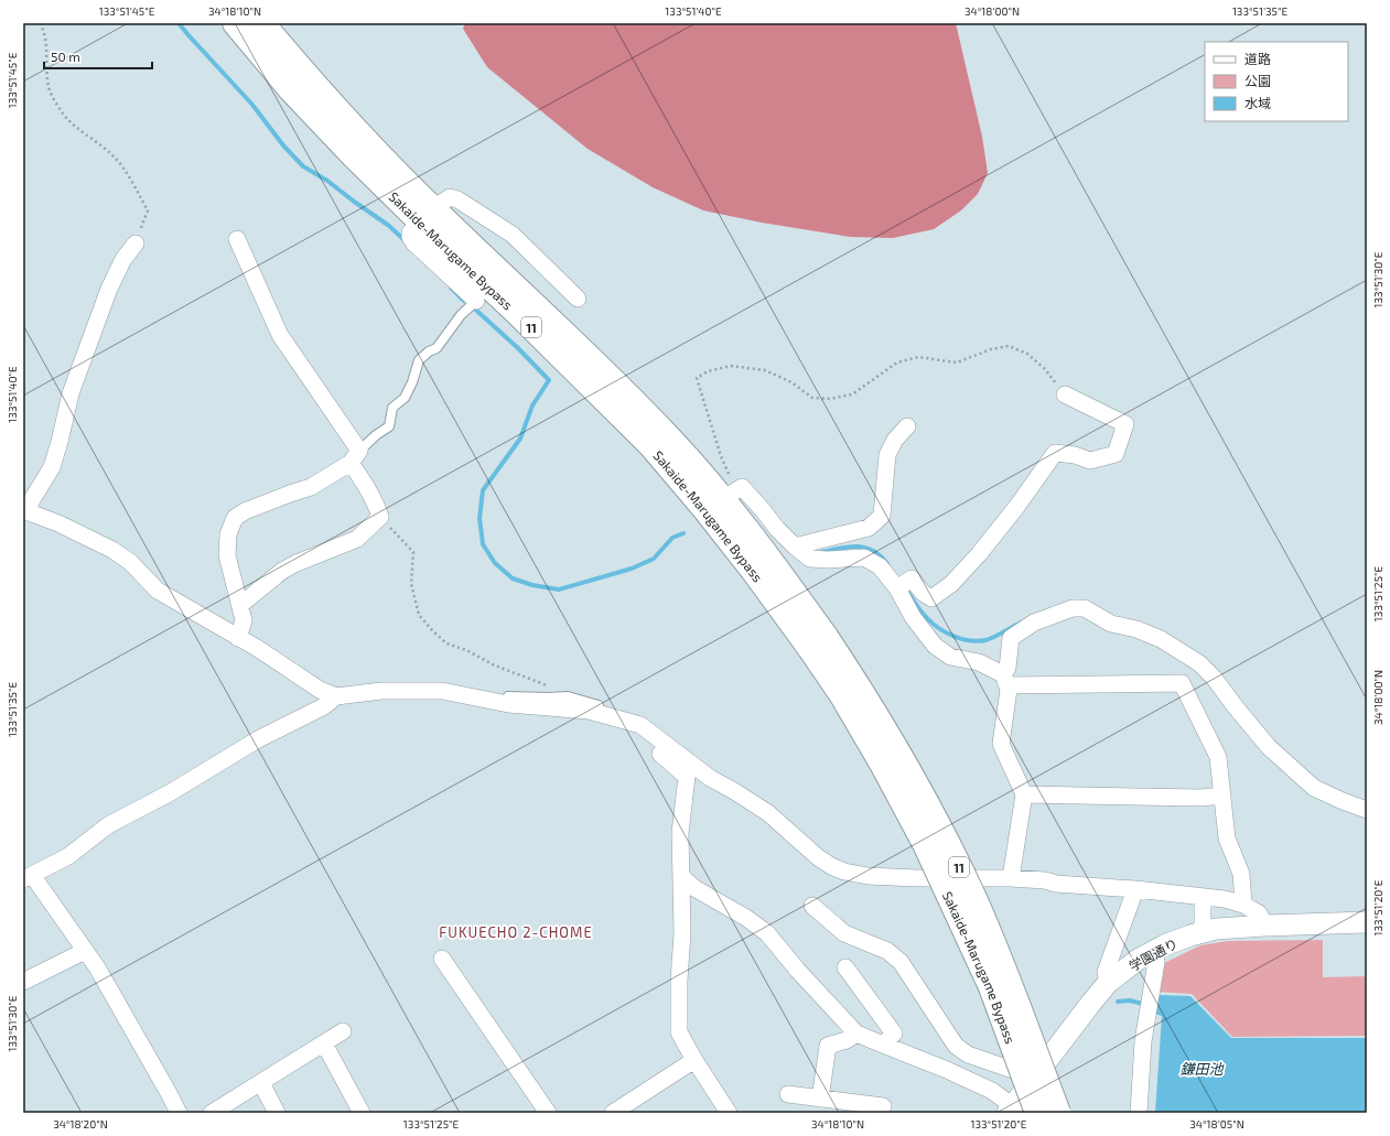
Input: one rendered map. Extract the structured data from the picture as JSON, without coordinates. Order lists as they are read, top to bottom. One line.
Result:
{"streets":{"highway":["Sakaide-Marugame Bypass","11"],"street":["学園通り"]},"districts":["FUKUECHO 2-CHOME"],"water":["鎌田池"],"legend":["道路","公園","水域"],"scale_bar":"50 m","coordinates":["133°51'45\"E","34°18'10\"N","133°51'40\"E","34°18'00\"N","133°51'35\"E","133°51'30\"E","133°51'25\"E","133°51'20\"E","34°18'20\"N","34°18'05\"N"]}
